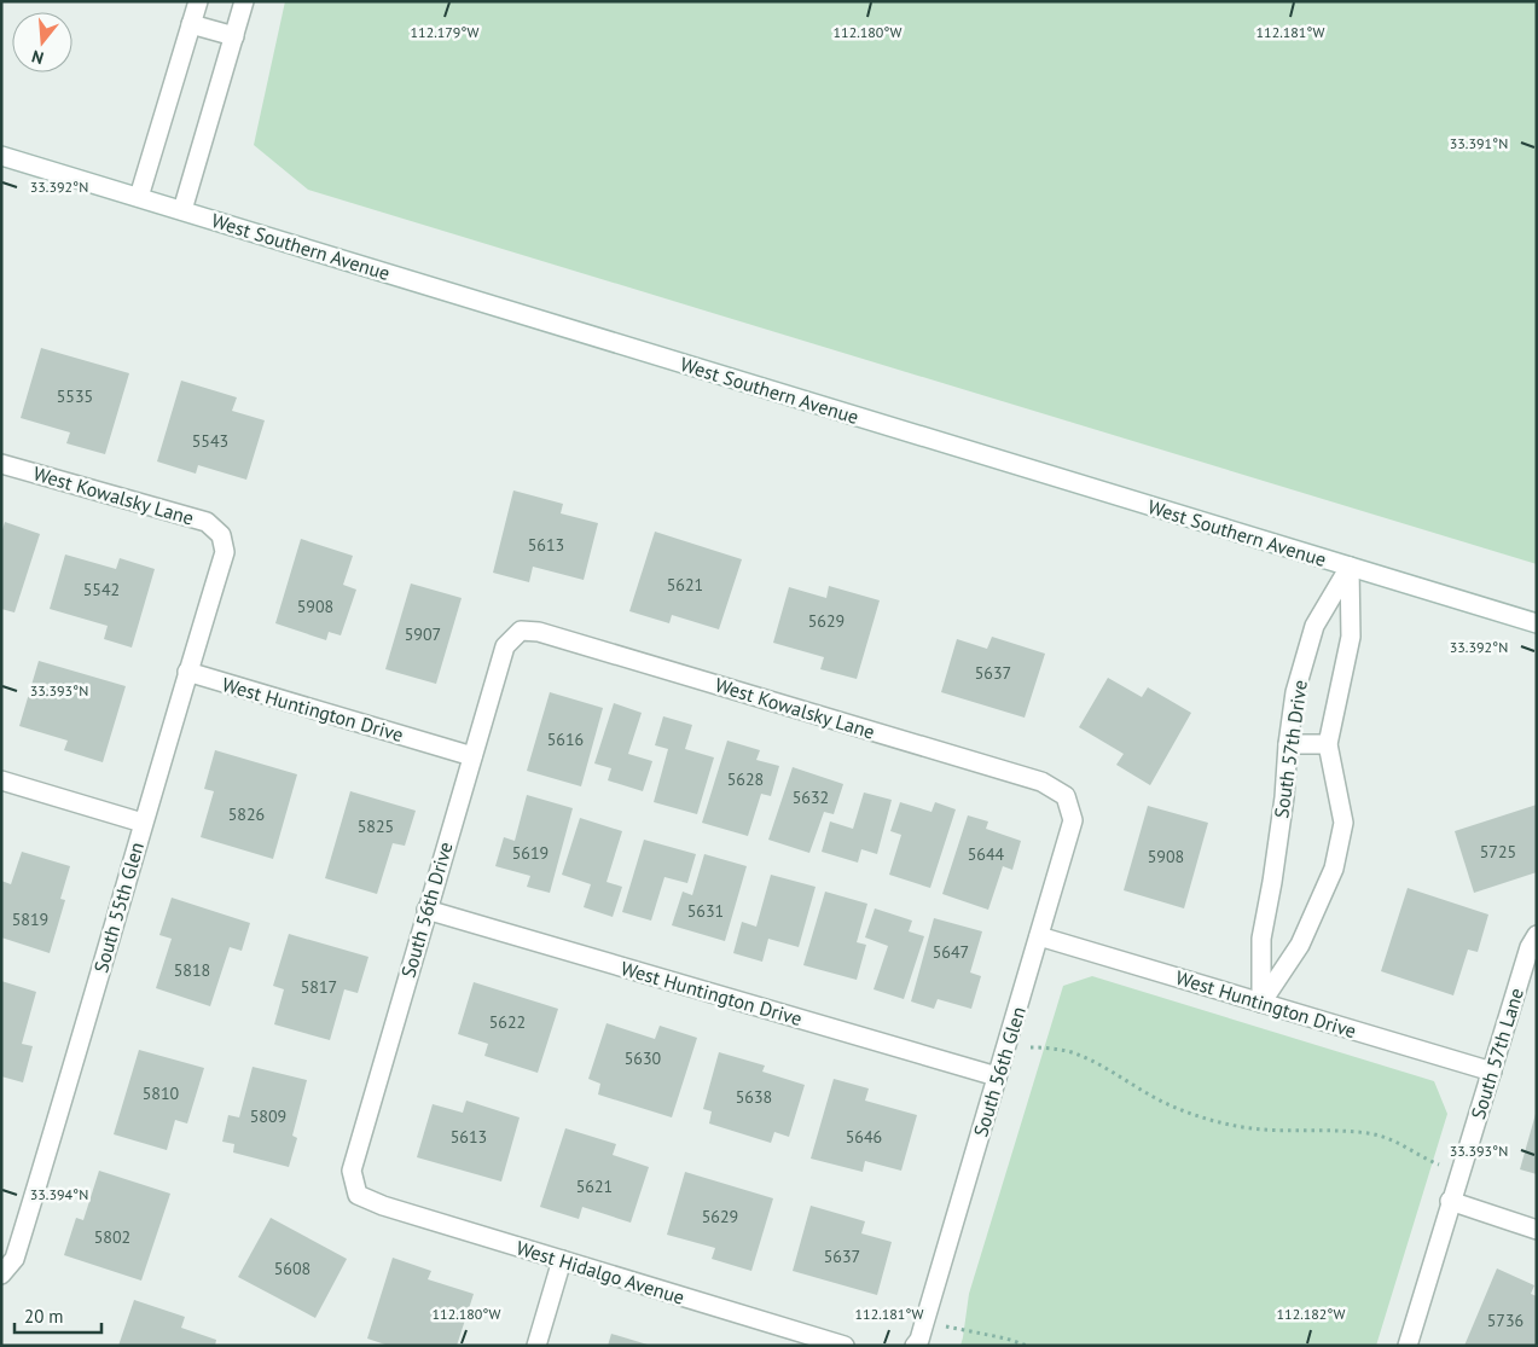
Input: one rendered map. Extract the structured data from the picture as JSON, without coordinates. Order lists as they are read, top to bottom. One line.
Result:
{"streets":{"street":["West Southern Avenue","West Kowalsky Lane","West Huntington Drive","South 57th Drive","South 55th Glen","South 56th Drive","South 57th Lane","South 56th Glen","West Hidalgo Avenue"]},"crossings":[["West Southern Avenue","South 57th Drive"],["West Kowalsky Lane","South 55th Glen"],["West Kowalsky Lane","South 56th Drive"],["West Kowalsky Lane","South 56th Glen"],["West Huntington Drive","South 57th Drive"],["West Huntington Drive","South 55th Glen"],["West Huntington Drive","South 56th Drive"],["West Huntington Drive","South 57th Lane"],["West Huntington Drive","South 56th Glen"],["South 56th Drive","West Hidalgo Avenue"]],"house_numbers":["5535","5543","5613","5621","5542","5908","5629","5907","5637","5616","5628","5632","5826","5825","5725","5619","5644","5908","5631","5819","5647","5818","5817","5622","5630","5810","5638","5809","5613","5646","5621","5629","5802","5637","5608","5736"],"scale_bar":"20 m","north":"bottom","coordinates":["112.179°W","112.180°W","112.181°W","33.391°N","33.392°N","33.393°N","33.394°N","112.182°W"]}
